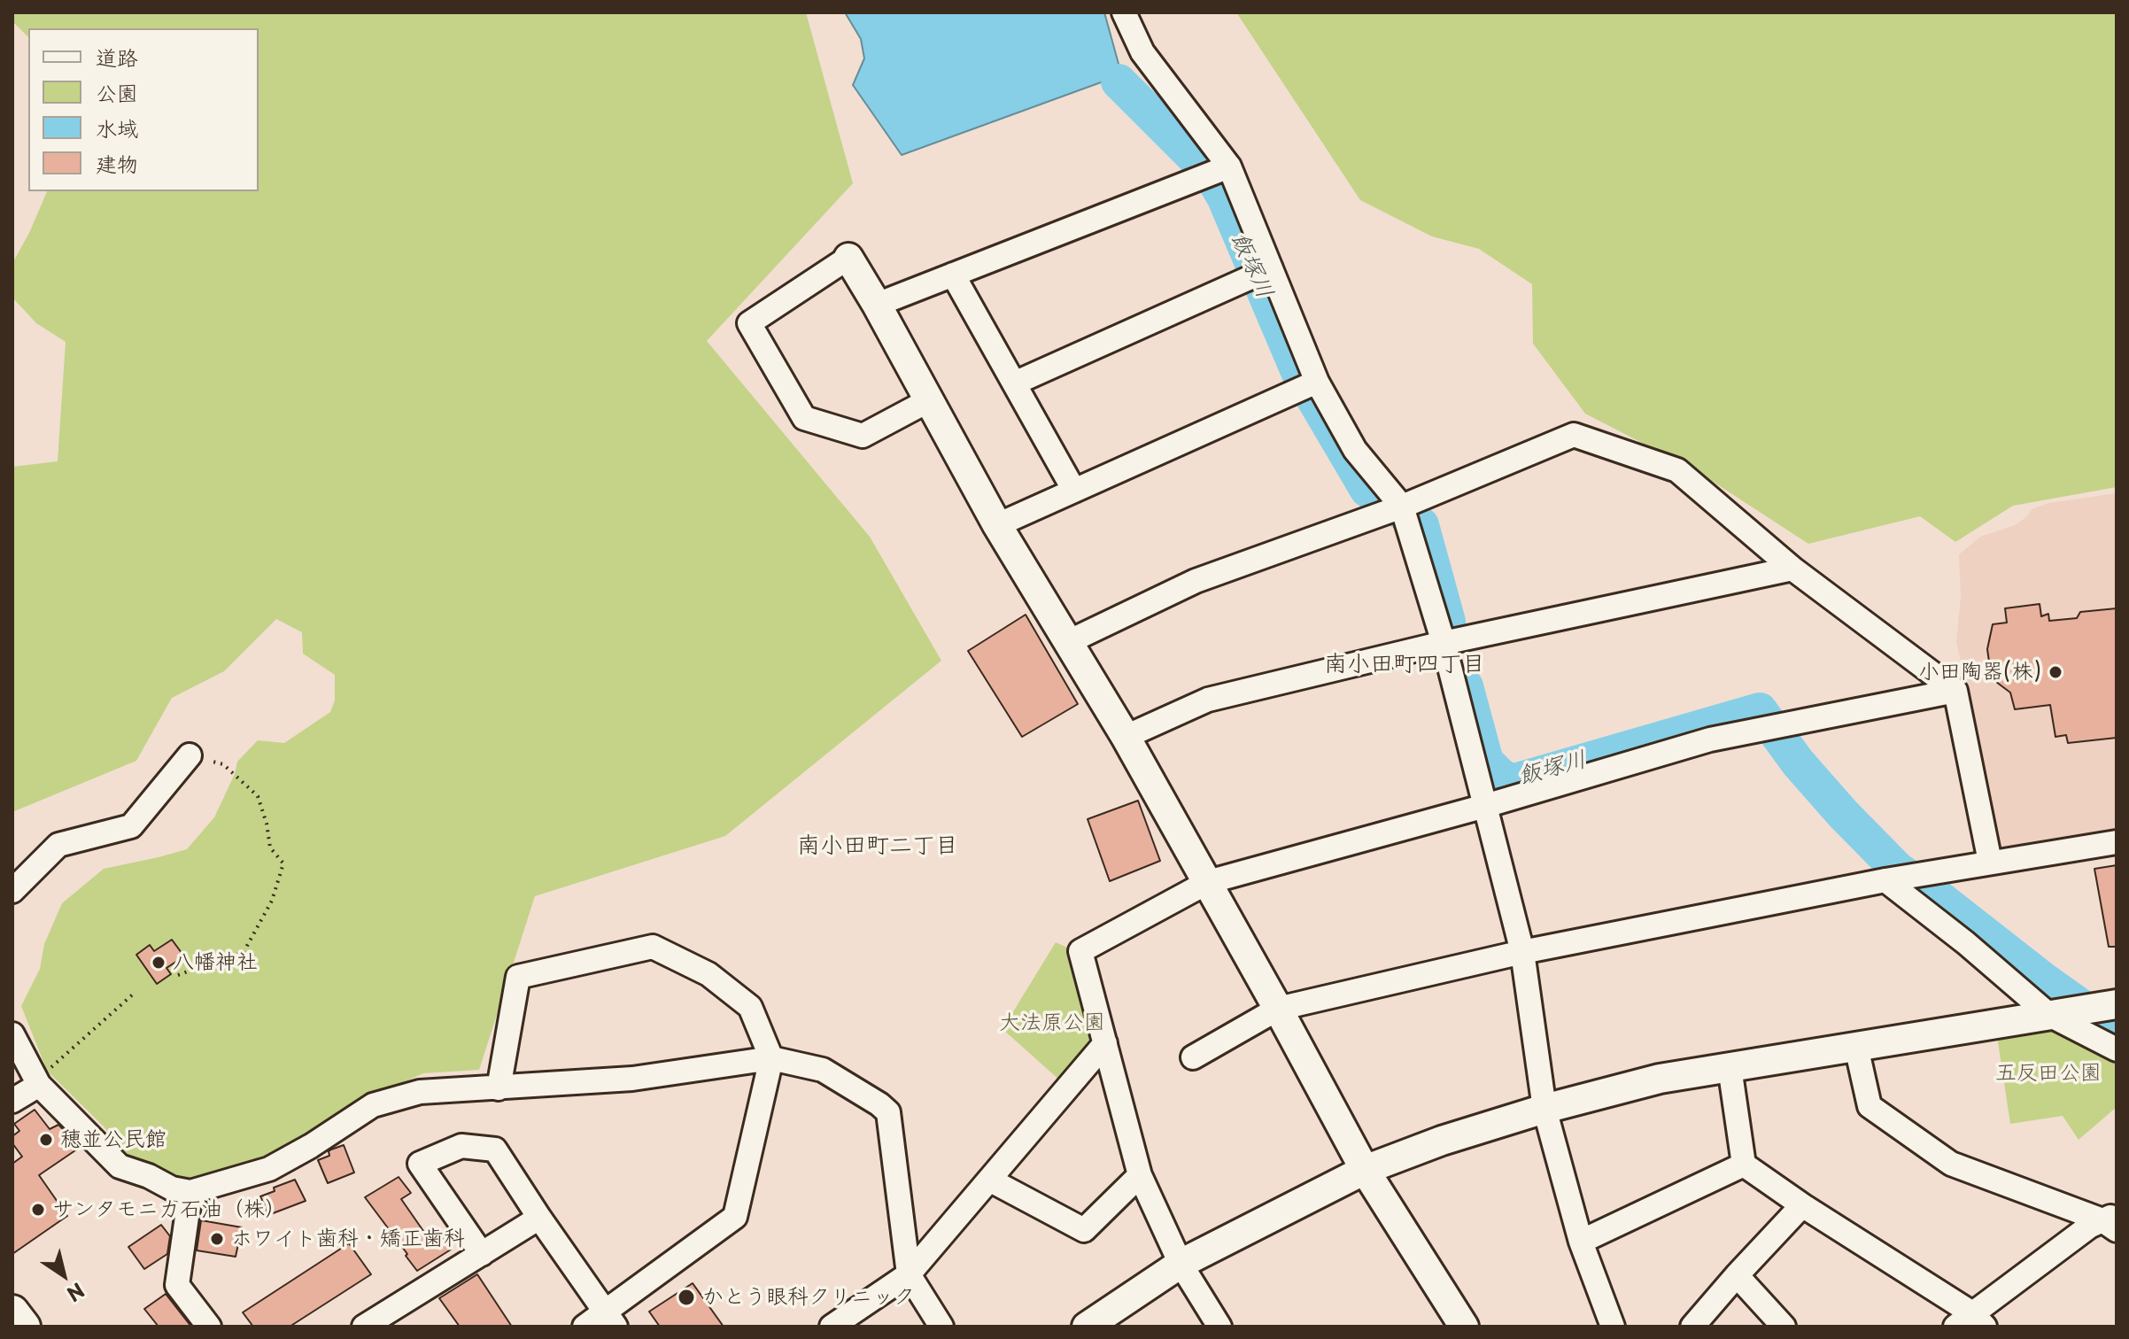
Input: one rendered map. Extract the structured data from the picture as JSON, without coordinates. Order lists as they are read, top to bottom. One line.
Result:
{"districts":["南小田町四丁目","南小田町二丁目"],"water":["飯塚川"],"parks":["大法原公園","五反田公園"],"places":["小田陶器(株)","八幡神社","穂並公民館","サンタモニカ石油（株）","ホワイト歯科・矯正歯科","かとう眼科クリニック"],"legend":["道路","公園","水域","建物"],"north":"bottom right"}
